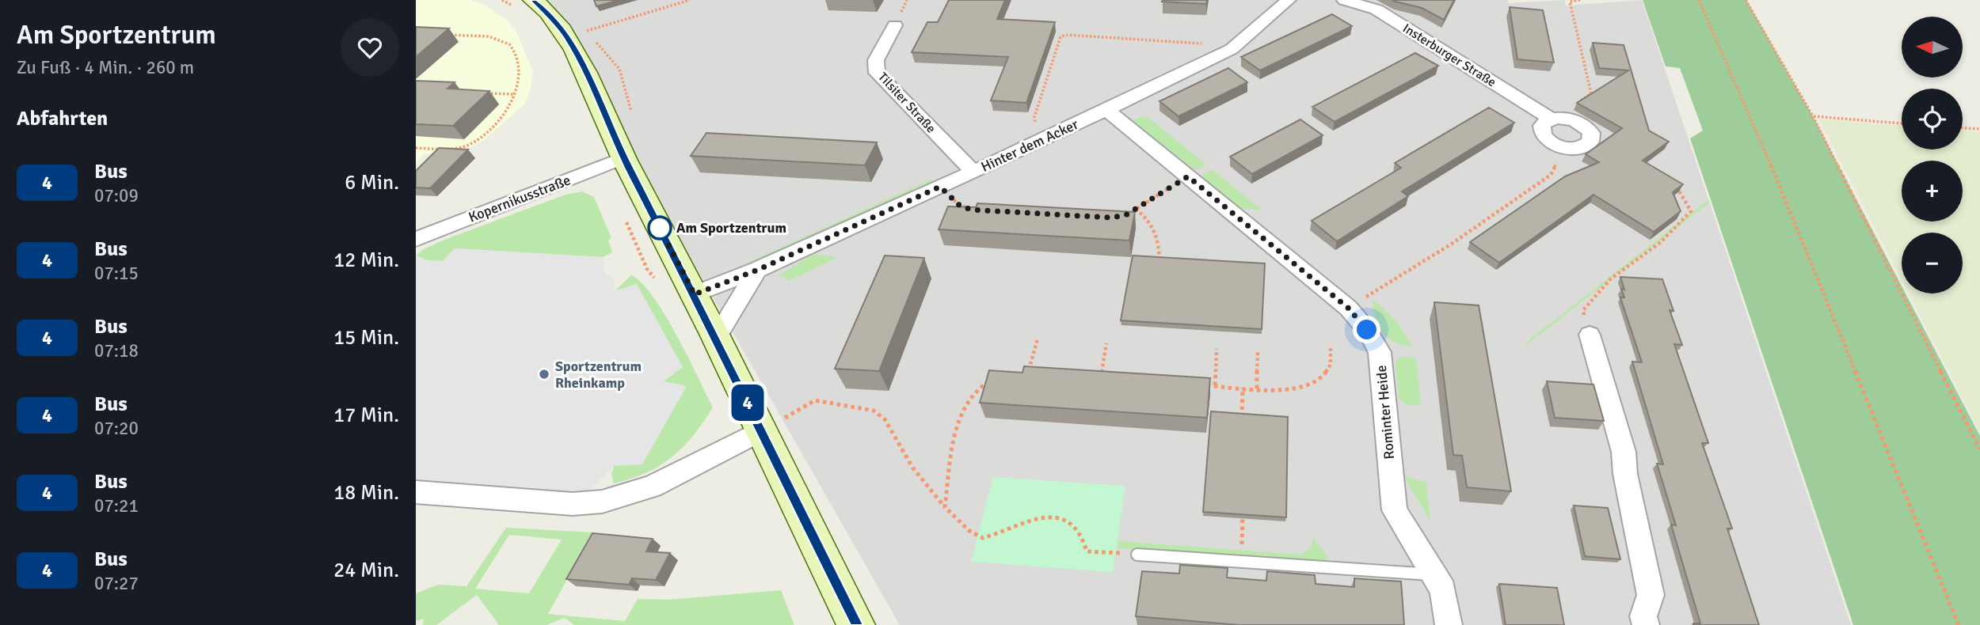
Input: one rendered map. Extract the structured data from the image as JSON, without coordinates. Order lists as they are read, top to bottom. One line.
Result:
{"streets":{"street":["Insterburger Straße","Tilsiter Straße","Hinter dem Acker","Kopernikusstraße","Rominter Heide"]},"crossings":[["Tilsiter Straße","Hinter dem Acker"],["Hinter dem Acker","Rominter Heide"]],"places":["Am Sportzentrum","Sportzentrum Rheinkamp"],"lines":["bus line 4"],"north":"left","page":{"heading":[["Am Sportzentrum","Zu Fuß · 4 Min. · 260 m"],"Abfahrten"],"on_map":"4","map_buttons":["+","−"],"list":[{"mark":"4","name":"Bus","note":"07:09","value":"6 Min."},{"mark":"4","name":"Bus","note":"07:15","value":"12 Min."},{"mark":"4","name":"Bus","note":"07:18","value":"15 Min."},{"mark":"4","name":"Bus","note":"07:20","value":"17 Min."},{"mark":"4","name":"Bus","note":"07:21","value":"18 Min."},{"mark":"4","name":"Bus","note":"07:27","value":"24 Min."}]}}
